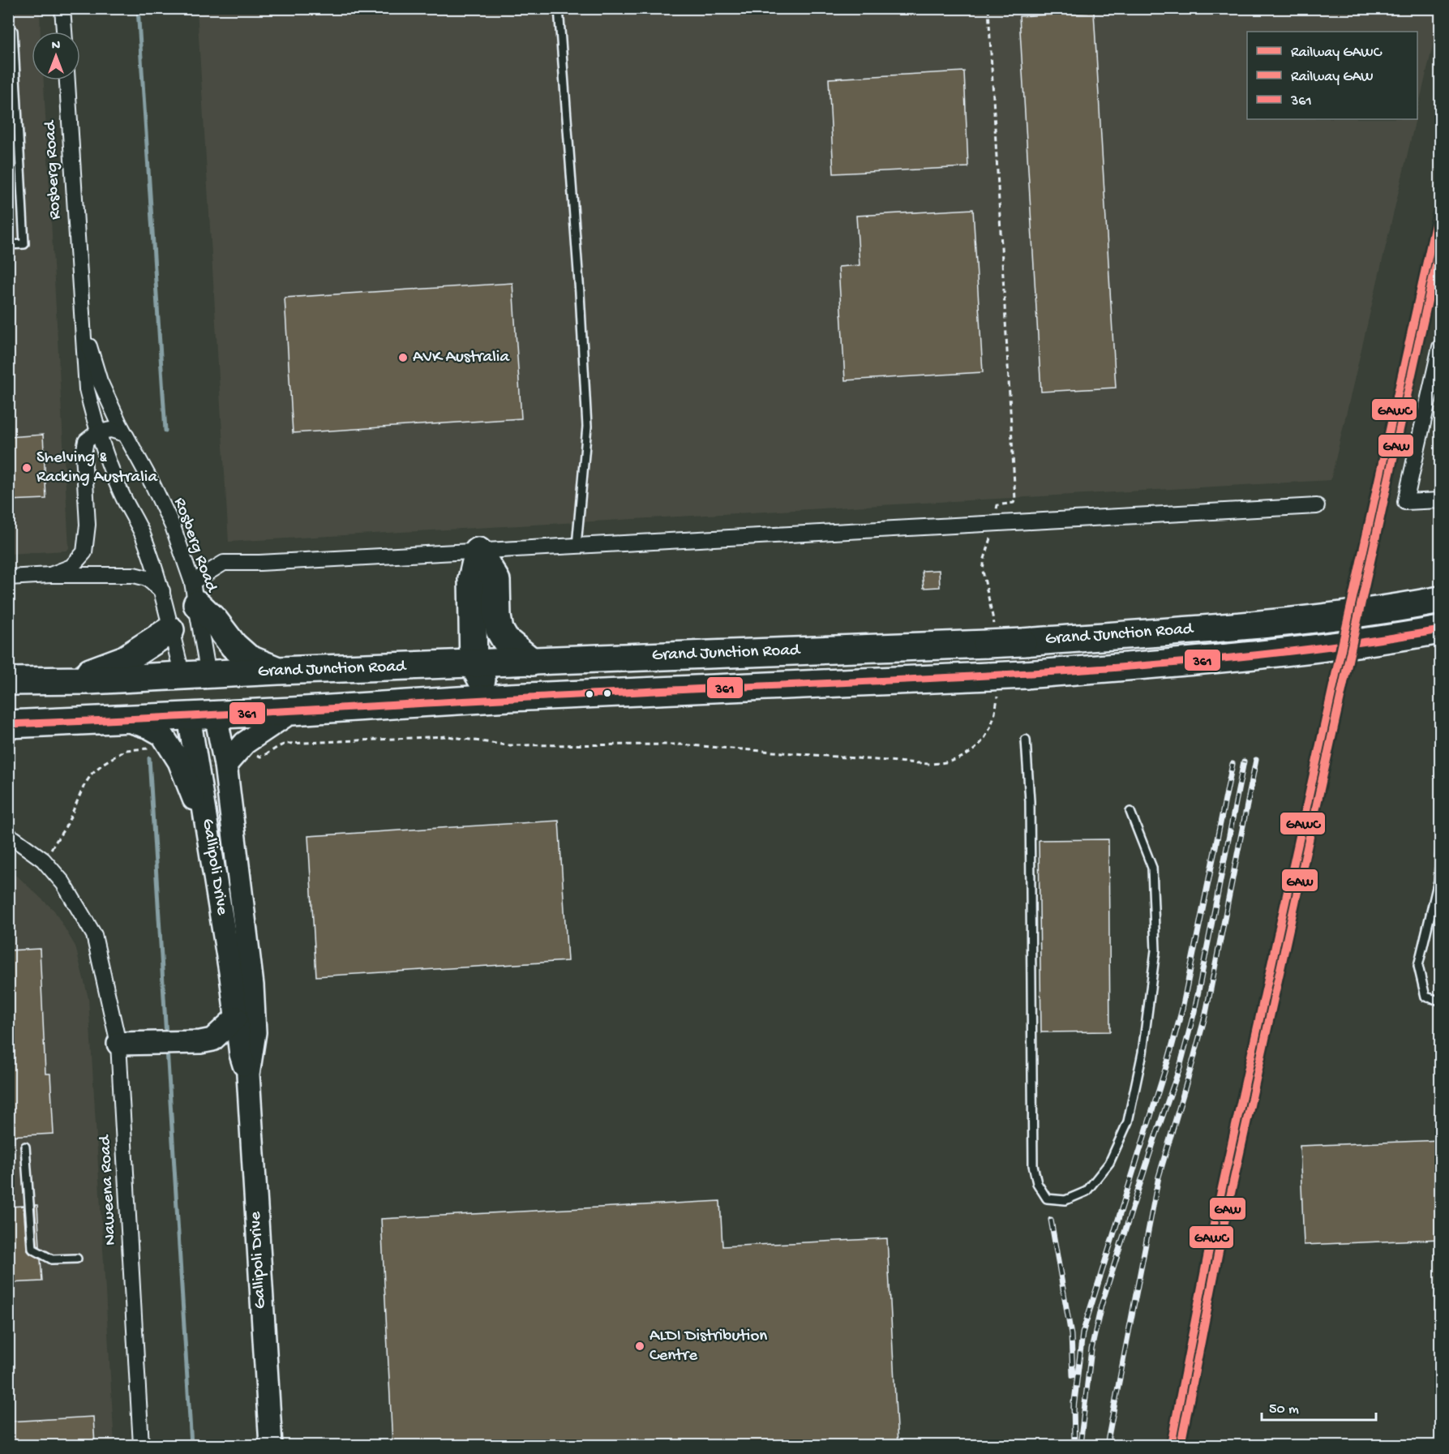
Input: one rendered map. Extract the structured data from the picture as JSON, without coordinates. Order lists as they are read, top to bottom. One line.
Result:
{"streets":{"highway":["Grand Junction Road"],"street":["Rosberg Road","Gallipoli Drive","Naweena Road"]},"crossings":[["Rosberg Road","Grand Junction Road"],["Grand Junction Road","Gallipoli Drive"]],"places":["AVK Australia","Shelving & Racking Australia","ALDI Distribution Centre"],"lines":["rail line GAWC","rail line GAW","transit line 361"],"legend":["Railway GAWC","Railway GAW","361"],"scale_bar":"50 m","north":"top"}
